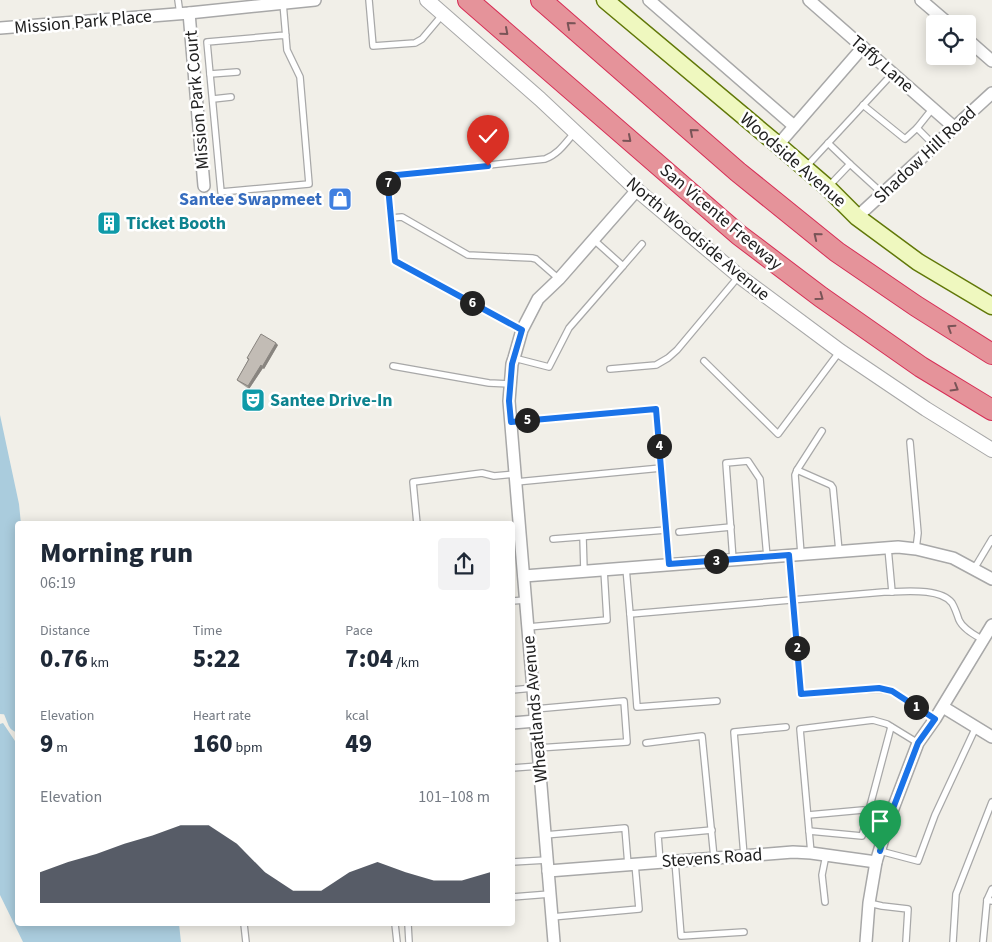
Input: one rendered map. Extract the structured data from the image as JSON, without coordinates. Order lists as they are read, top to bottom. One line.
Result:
{"streets":{"highway":["San Vicente Freeway"],"main road":["Woodside Avenue"],"street":["Mission Park Place","Taffy Lane","Mission Park Court","Shadow Hill Road","North Woodside Avenue","Wheatlands Avenue","Stevens Road"]},"crossings":[["Mission Park Place","Mission Park Court"],["Taffy Lane","Shadow Hill Road"],["Shadow Hill Road","Woodside Avenue"],["North Woodside Avenue","Wheatlands Avenue"],["Wheatlands Avenue","Stevens Road"]],"places":{"shop":["Santee Swapmeet"],"building":["Ticket Booth"],"theatre":["Santee Drive-In"]},"page":{"pins":["7","6","5","4","3","2","1"],"heading":["Morning run","06:19"],"stats":[["Distance","0.76 km"],["Time","5:22"],["Pace","7:04 /km"],["Elevation","9 m"],["Heart rate","160 bpm"],["kcal","49"]],"chart":["Elevation","101–108 m"]}}
